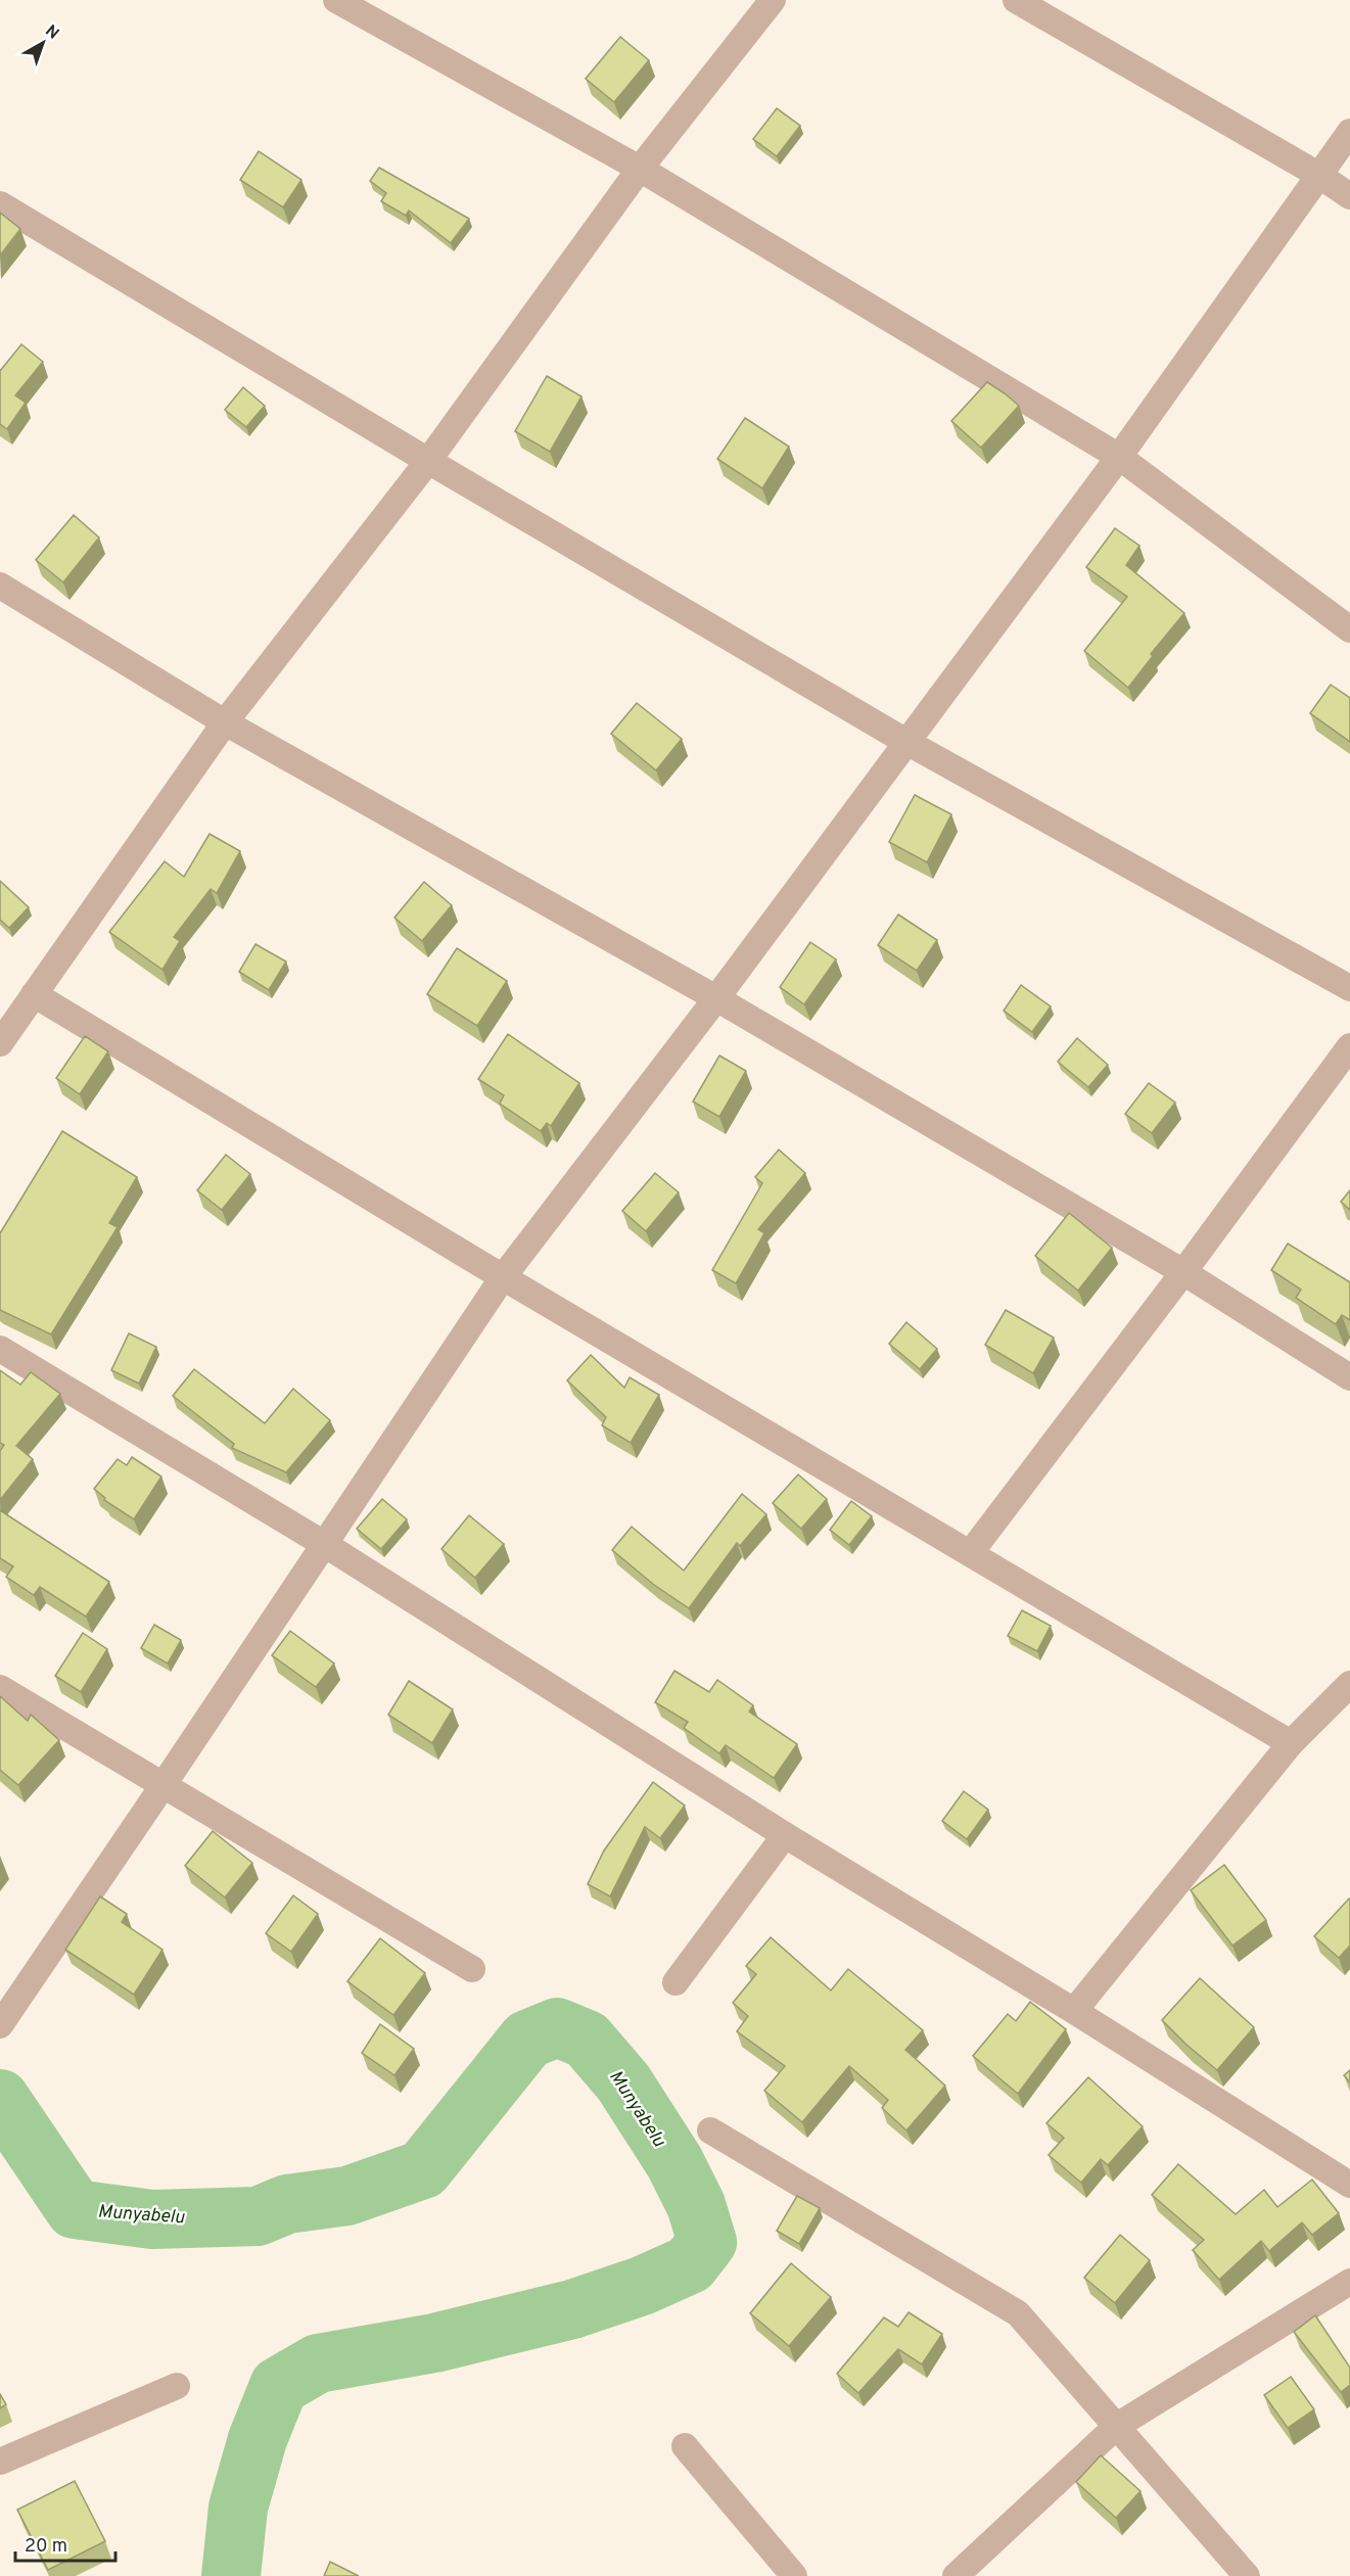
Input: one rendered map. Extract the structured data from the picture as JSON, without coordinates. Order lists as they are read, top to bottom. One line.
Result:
{"water":["Munyabelu"],"scale_bar":"20 m","north":"top right"}
